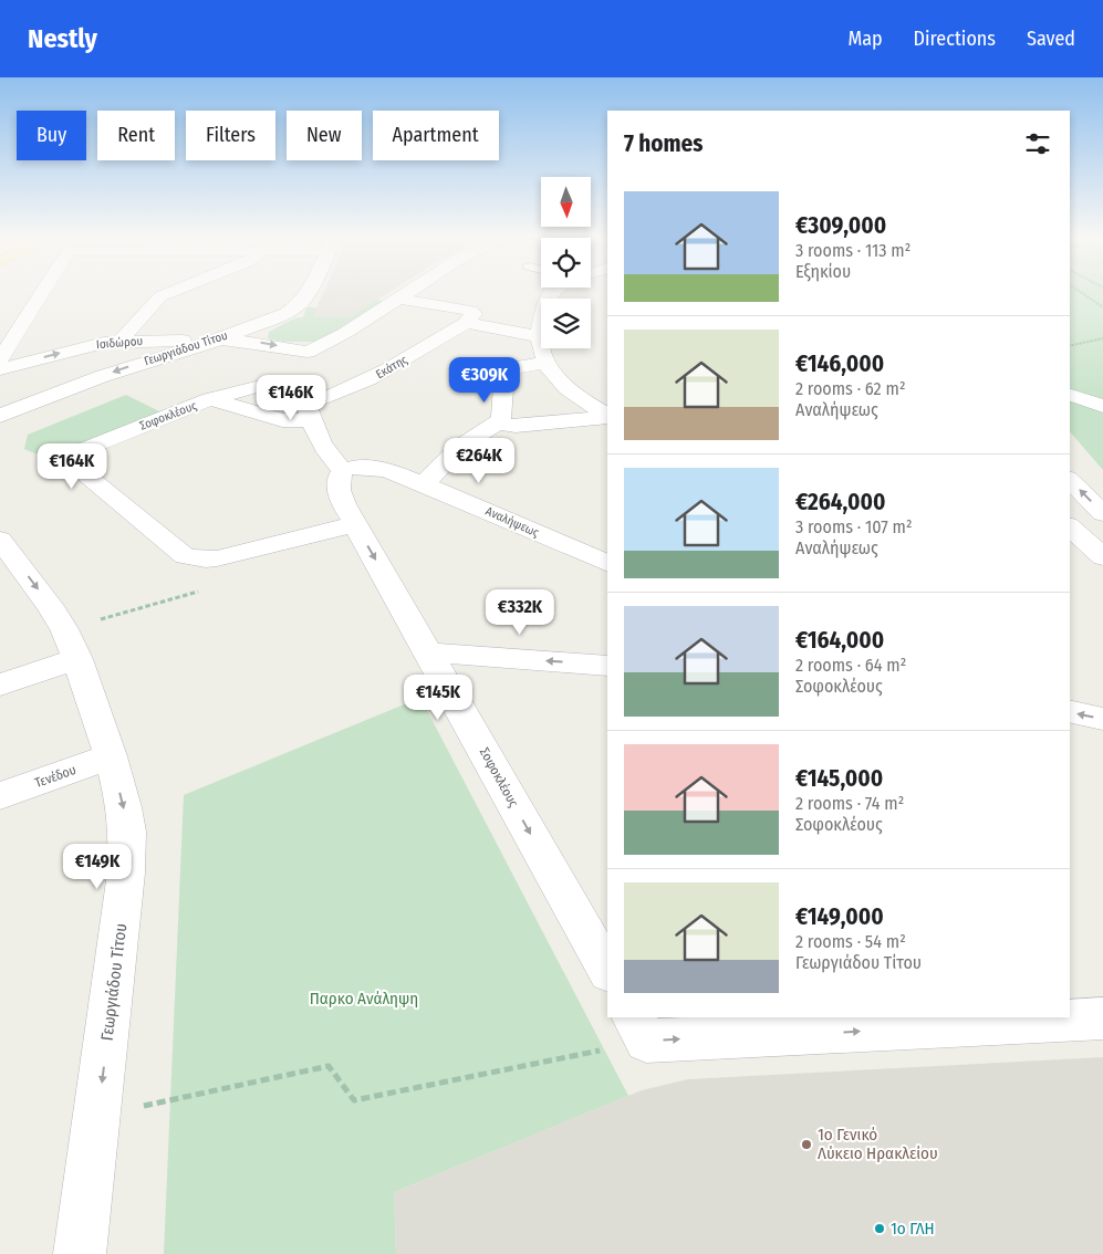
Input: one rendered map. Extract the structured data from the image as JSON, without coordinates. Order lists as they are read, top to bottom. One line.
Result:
{"streets":{"street":["Ισιδώρου","Γεωργιάδου Τίτου","Εκάτης","Σοφοκλέους","Αναλήψεως","Τενέδου"]},"crossings":[["Ισιδώρου","Γεωργιάδου Τίτου"],["Γεωργιάδου Τίτου","Τενέδου"],["Εκάτης","Σοφοκλέους"],["Σοφοκλέους","Αναλήψεως"]],"one_way":["Σοφοκλέους"],"parks":["Παρκο Ανάληψη"],"places":["1ο Γενικό Λύκειο Ηρακλείου","1o ΓΛΗ"],"north":"bottom","page":{"header":"Nestly","nav":["Map","Directions","Saved"],"chip":["Buy","Rent","Filters","New","Apartment"],"heading":"7 homes","list":[{"name":"€309,000","note":"3 rooms · 113 m² · Εξηκίου"},{"name":"€146,000","note":"2 rooms · 62 m² · Αναλήψεως"},{"name":"€264,000","note":"3 rooms · 107 m² · Αναλήψεως"},{"name":"€164,000","note":"2 rooms · 64 m² · Σοφοκλέους"},{"name":"€145,000","note":"2 rooms · 74 m² · Σοφοκλέους"},{"name":"€149,000","note":"2 rooms · 54 m² · Γεωργιάδου Τίτου"}],"price":["€309K","€146K","€264K","€164K","€332K","€145K","€149K"]}}
